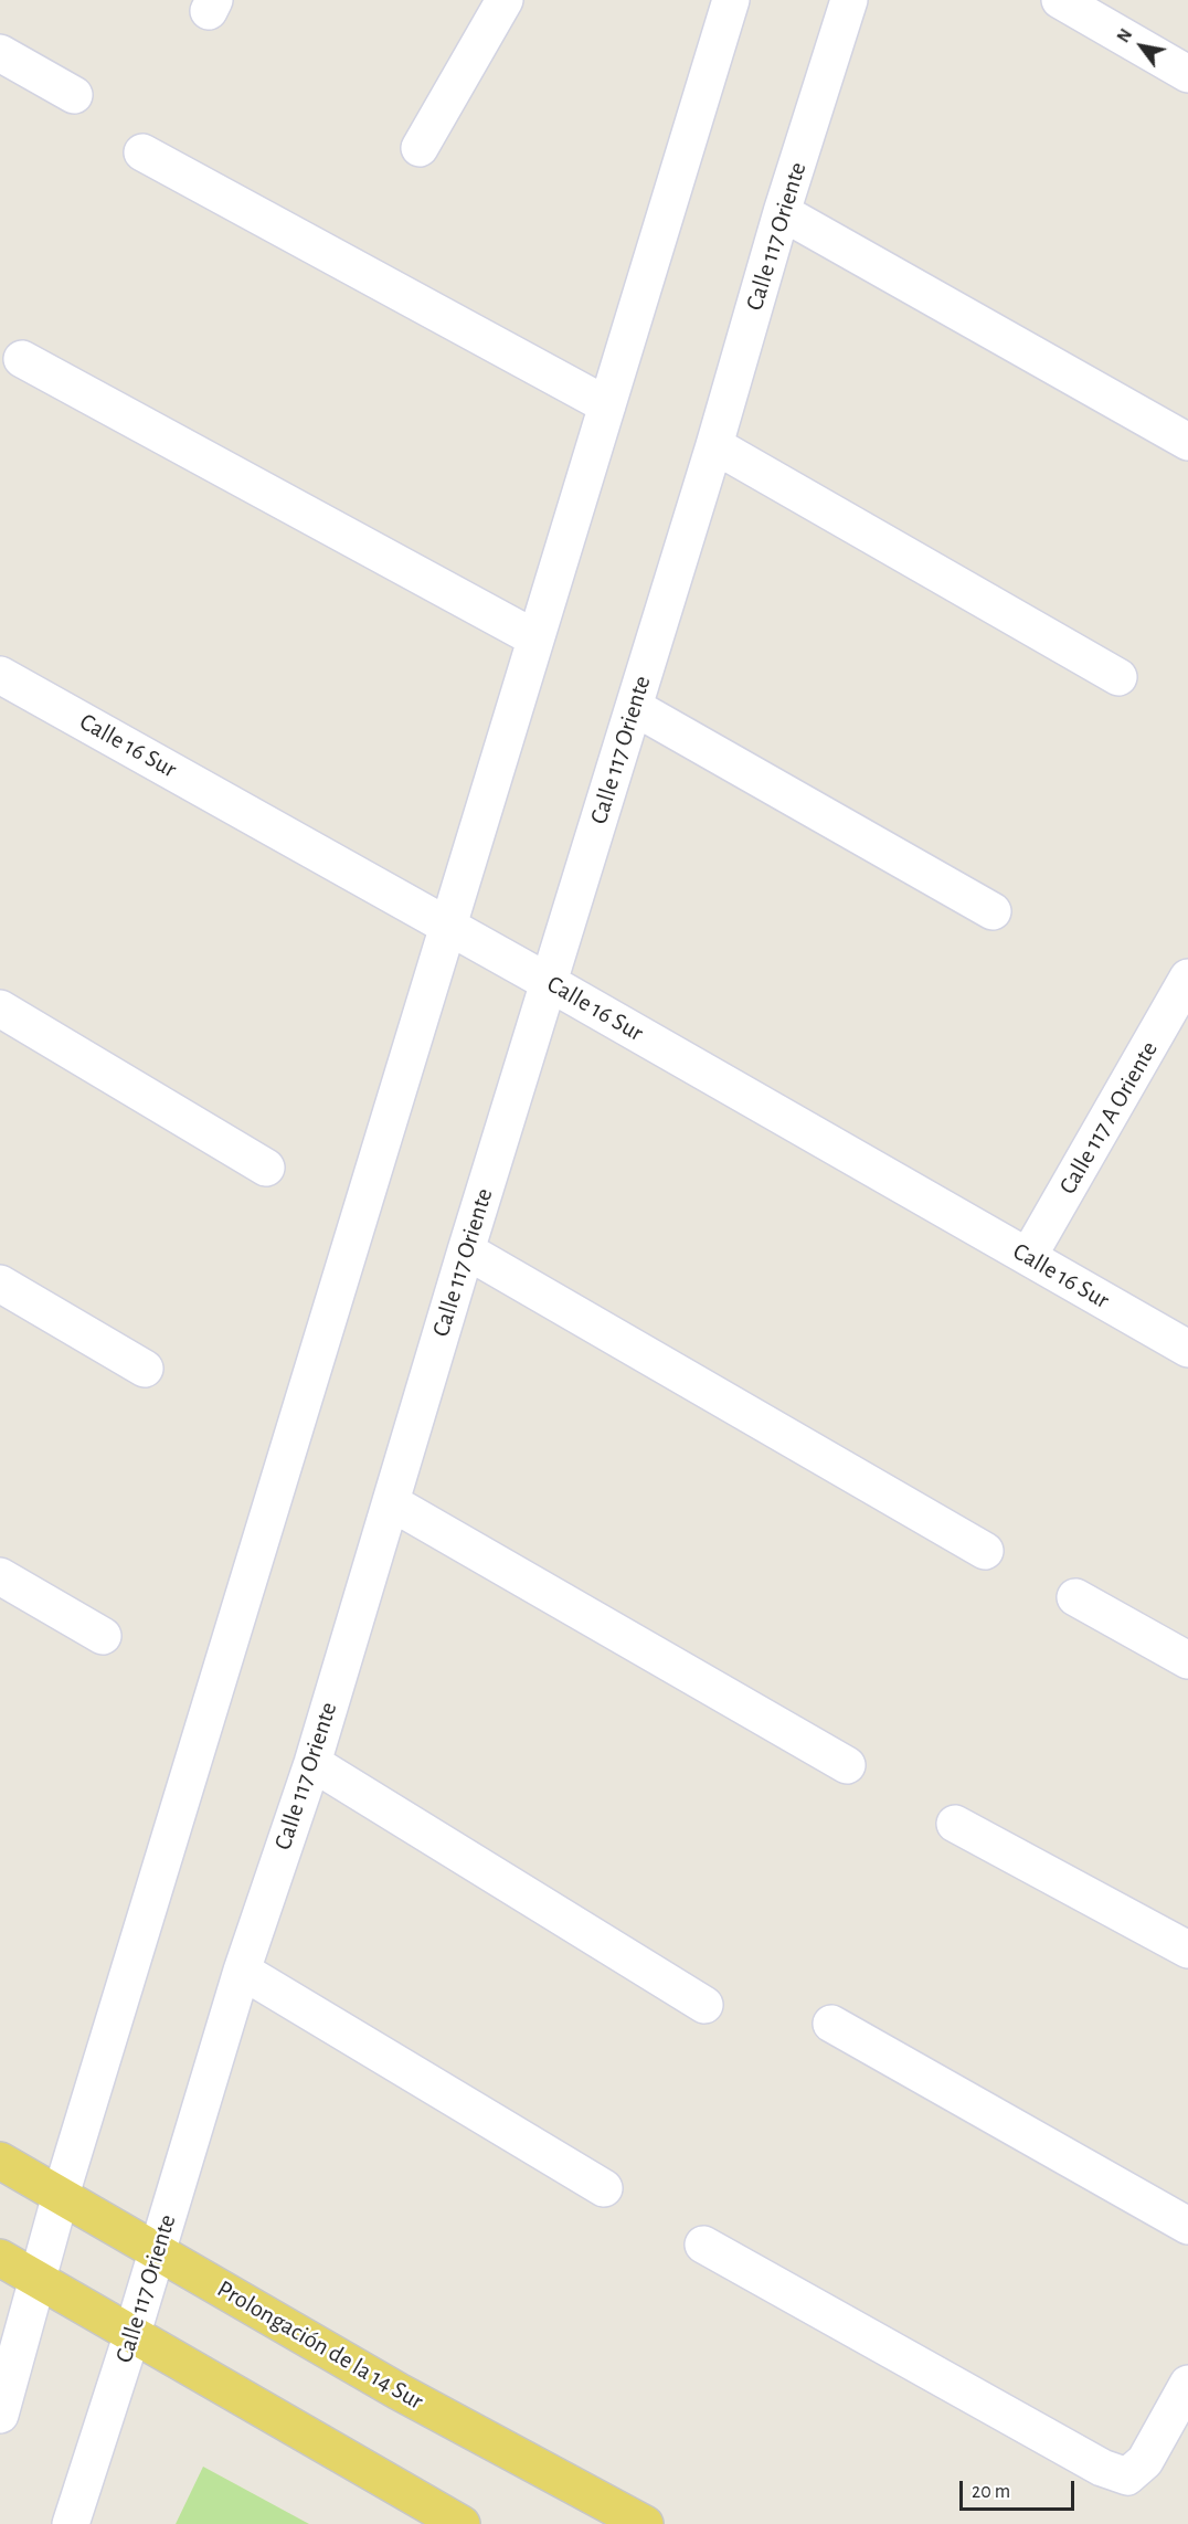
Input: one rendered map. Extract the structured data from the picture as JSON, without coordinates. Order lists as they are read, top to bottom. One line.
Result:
{"streets":{"main road":["Prolongación de la 14 Sur"],"street":["Calle 117 Oriente","Calle 16 Sur","Calle 117 A Oriente"]},"crossings":[["Calle 117 Oriente","Calle 16 Sur"],["Calle 117 Oriente","Prolongación de la 14 Sur"],["Calle 16 Sur","Calle 117 A Oriente"]],"scale_bar":"20 m","north":"top left"}
